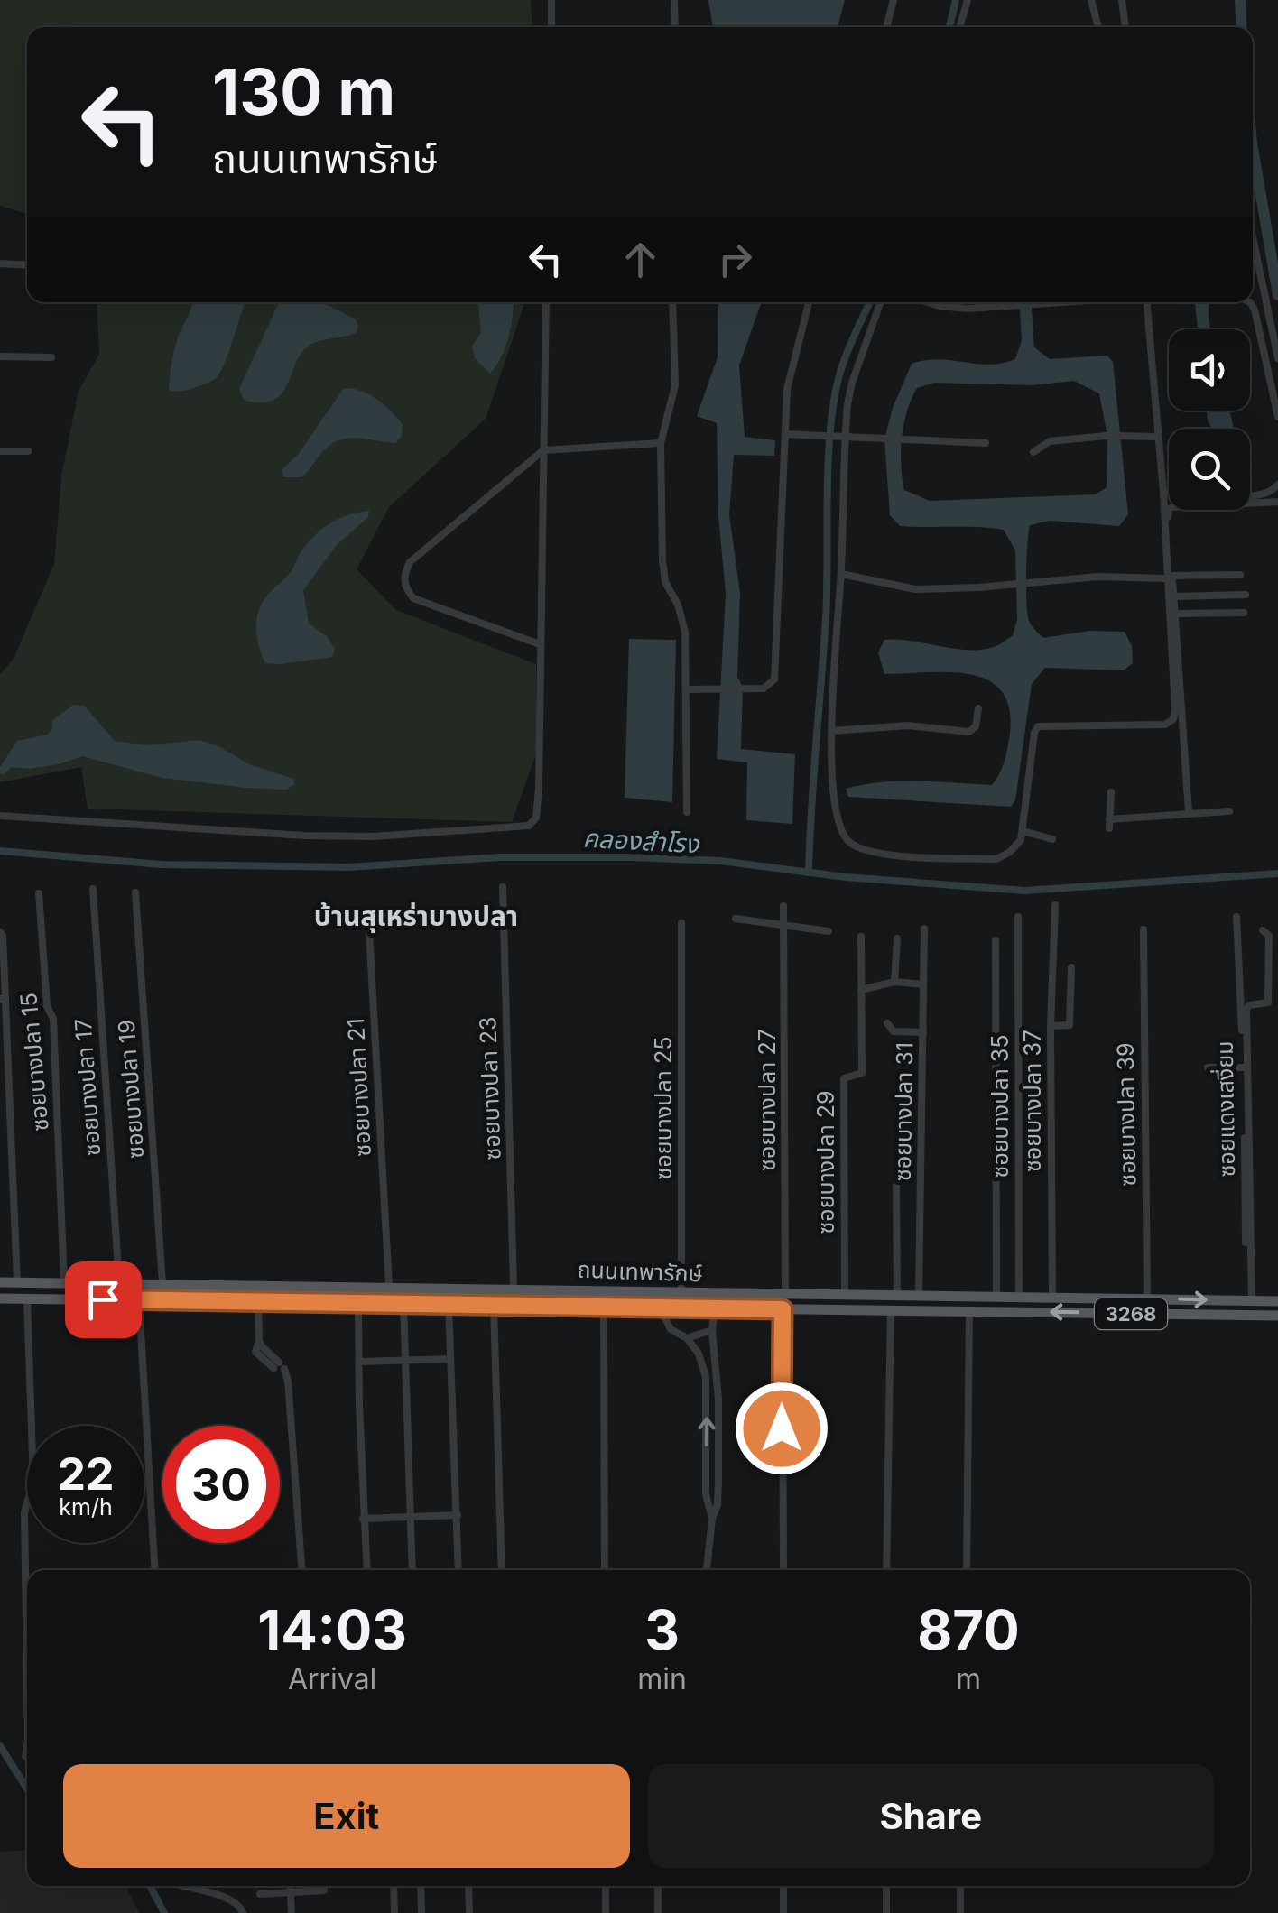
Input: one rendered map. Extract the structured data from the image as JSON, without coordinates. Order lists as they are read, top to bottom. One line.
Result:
{"streets":{"main road":["ถนนเทพารักษ์","3268"],"street":["ซอยบางปลา 15","ซอยบางปลา 17","ซอยบางปลา 21","ซอยบางปลา 23","ซอยบางปลา 19","ซอยบางปลา 27","ซอยบางปลา 37","ซอยบางปลา 35","ซอยบางปลา 25","ซอยแดงเสงี่ยม","ซอยบางปลา 31","ซอยบางปลา 39","ซอยบางปลา 29"]},"crossings":[["ซอยบางปลา 15","ถนนเทพารักษ์"],["ซอยบางปลา 17","ถนนเทพารักษ์"],["ซอยบางปลา 21","ถนนเทพารักษ์"],["ซอยบางปลา 23","ถนนเทพารักษ์"],["ซอยบางปลา 19","ถนนเทพารักษ์"],["ซอยบางปลา 27","ถนนเทพารักษ์"],["ซอยบางปลา 37","ถนนเทพารักษ์"],["ซอยบางปลา 35","ถนนเทพารักษ์"],["ซอยบางปลา 25","ถนนเทพารักษ์"],["ซอยแดงเสงี่ยม","ถนนเทพารักษ์"],["ซอยบางปลา 31","ถนนเทพารักษ์"],["ซอยบางปลา 39","ถนนเทพารักษ์"],["ซอยบางปลา 29","ถนนเทพารักษ์"]],"districts":["บ้านสุเหร่าบางปลา"],"water":["คลองสำโรง"],"page":{"turn":["130 m","ถนนเทพารักษ์"],"speed":"22 km/h","limit":"30","eta":["14:03","Arrival","3","min","870","m"],"buttons":["Exit","Share"]}}
